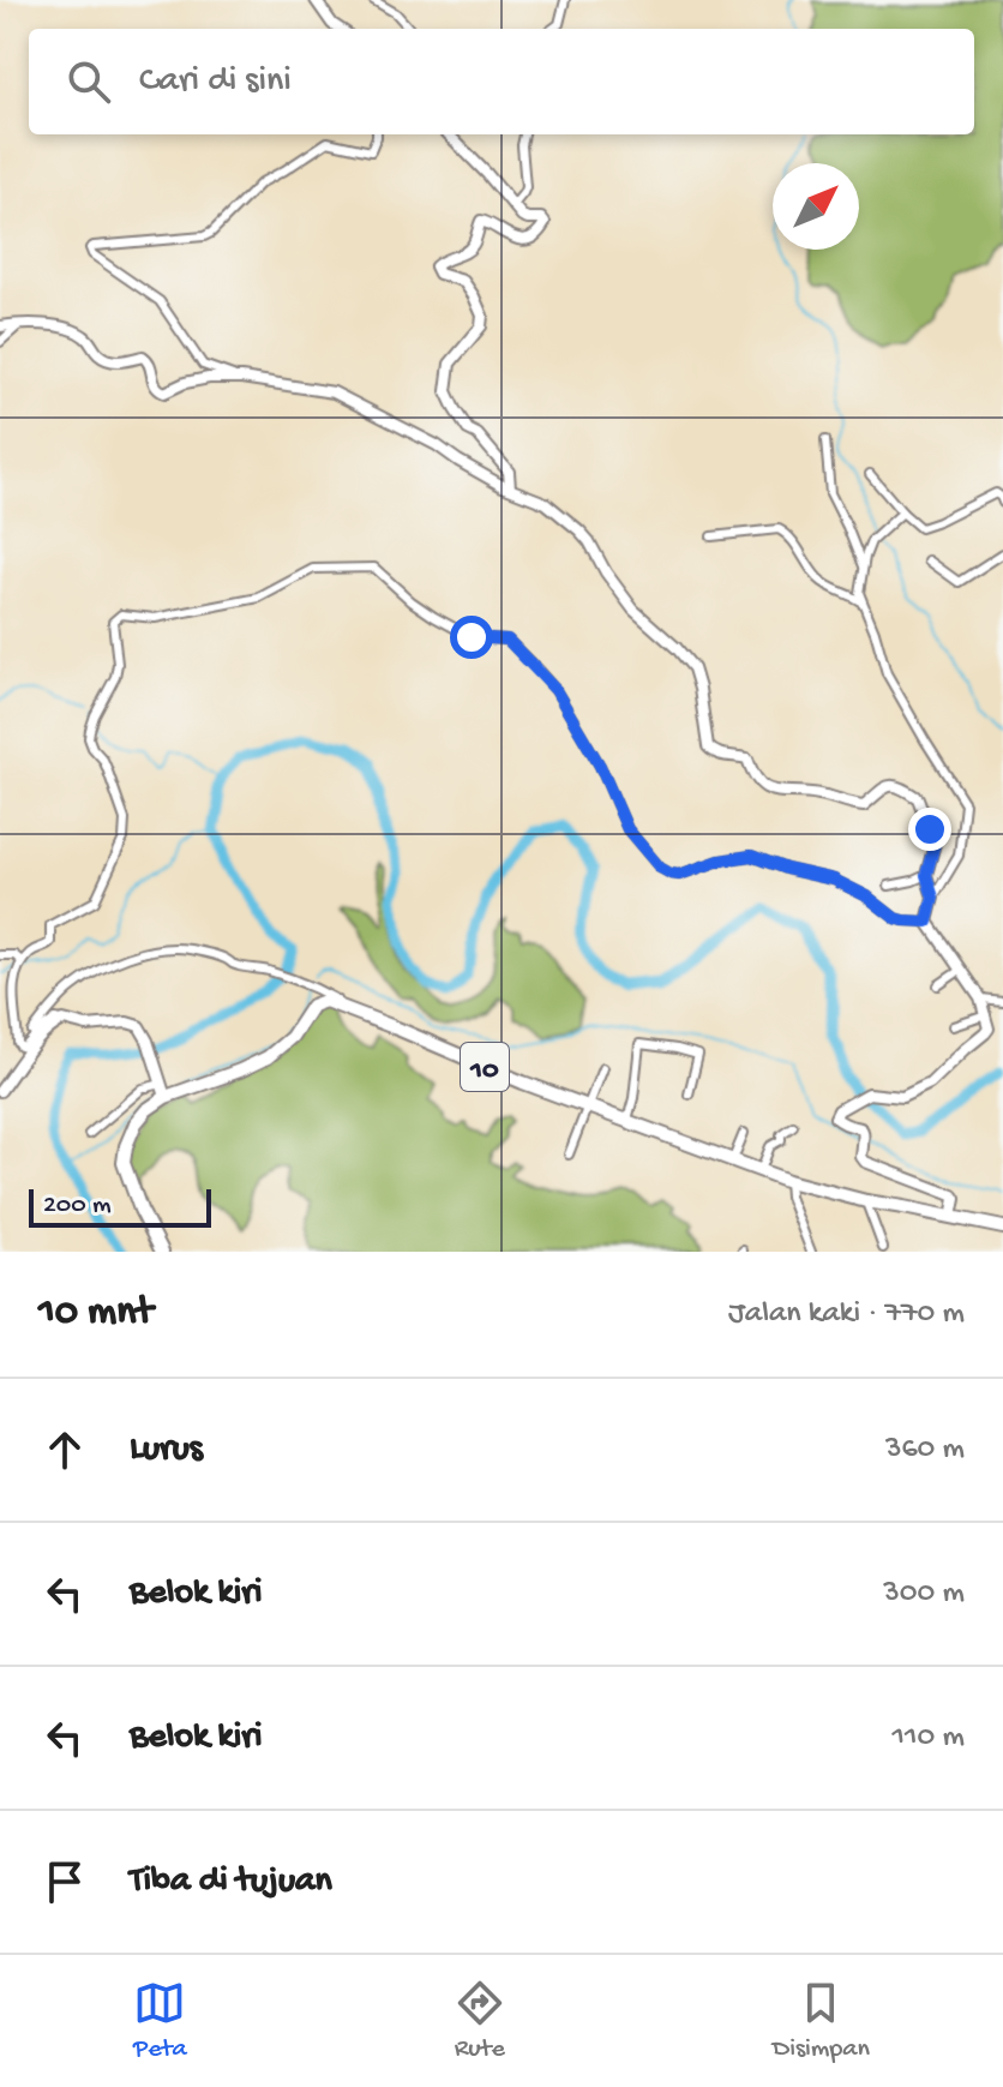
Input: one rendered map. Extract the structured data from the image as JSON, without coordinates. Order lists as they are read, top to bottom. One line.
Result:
{"streets":{"highway":["10"]},"scale_bar":"200 m","north":"top right","page":{"search":"Cari di sini","scale":"200 m","heading":["10 mnt","Jalan kaki · 770 m"],"list":[["Lurus","360 m"],["Belok kiri","300 m"],["Belok kiri","110 m"],"Tiba di tujuan"],"nav":["Peta","Rute","Disimpan"]}}
